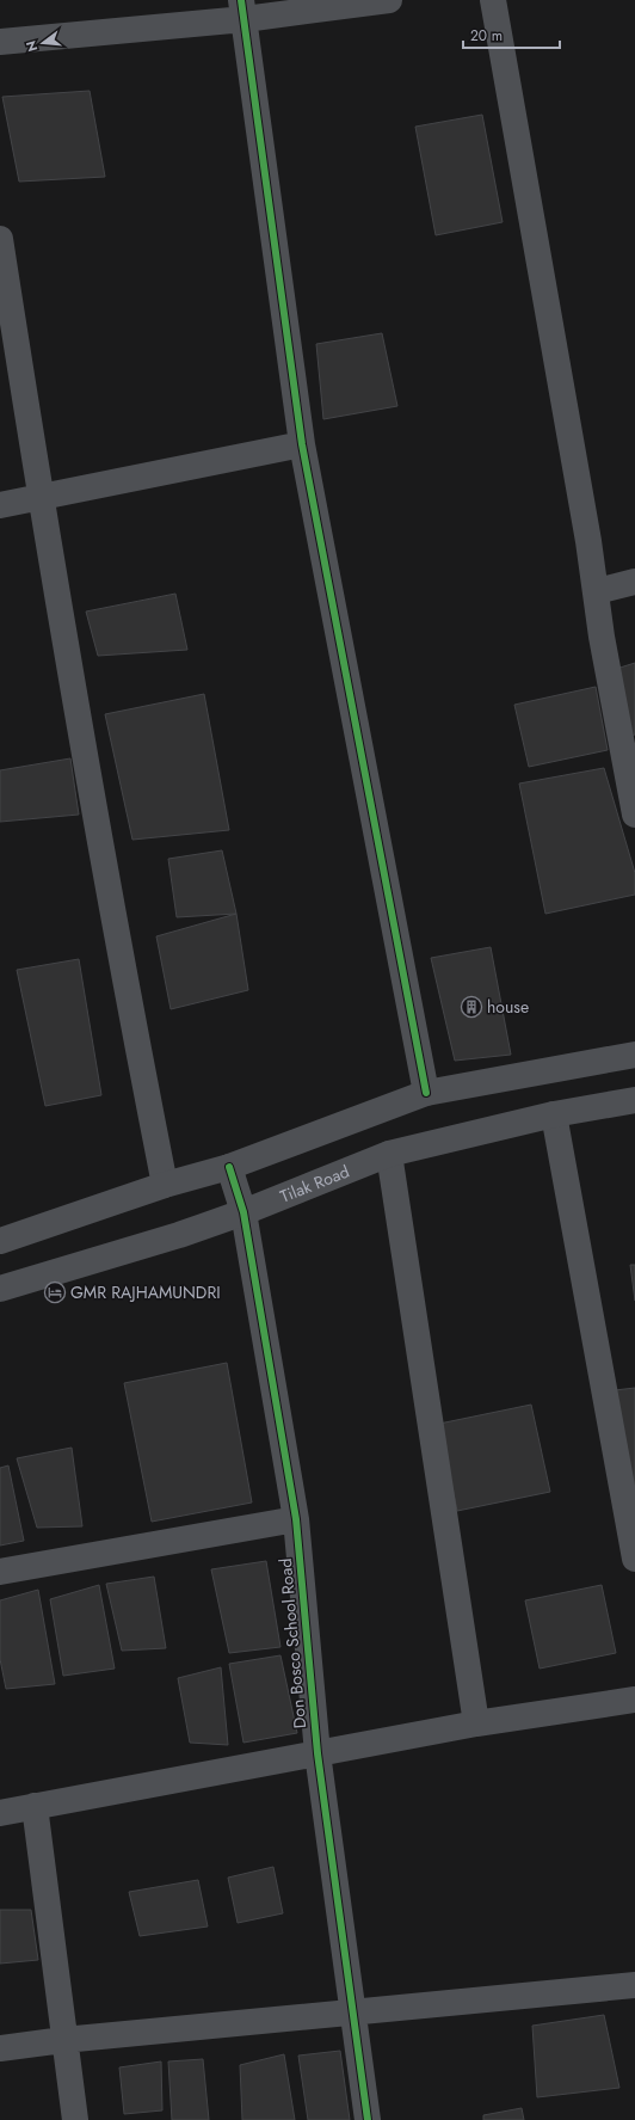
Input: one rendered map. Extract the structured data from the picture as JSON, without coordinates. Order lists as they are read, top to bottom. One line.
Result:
{"streets":{"street":["Tilak Road","Don Bosco School Road"]},"crossings":[["Tilak Road","Don Bosco School Road"]],"places":{"building":["house"],"hotel":["GMR RAJHAMUNDRI"]},"scale_bar":"20 m","north":"left"}
